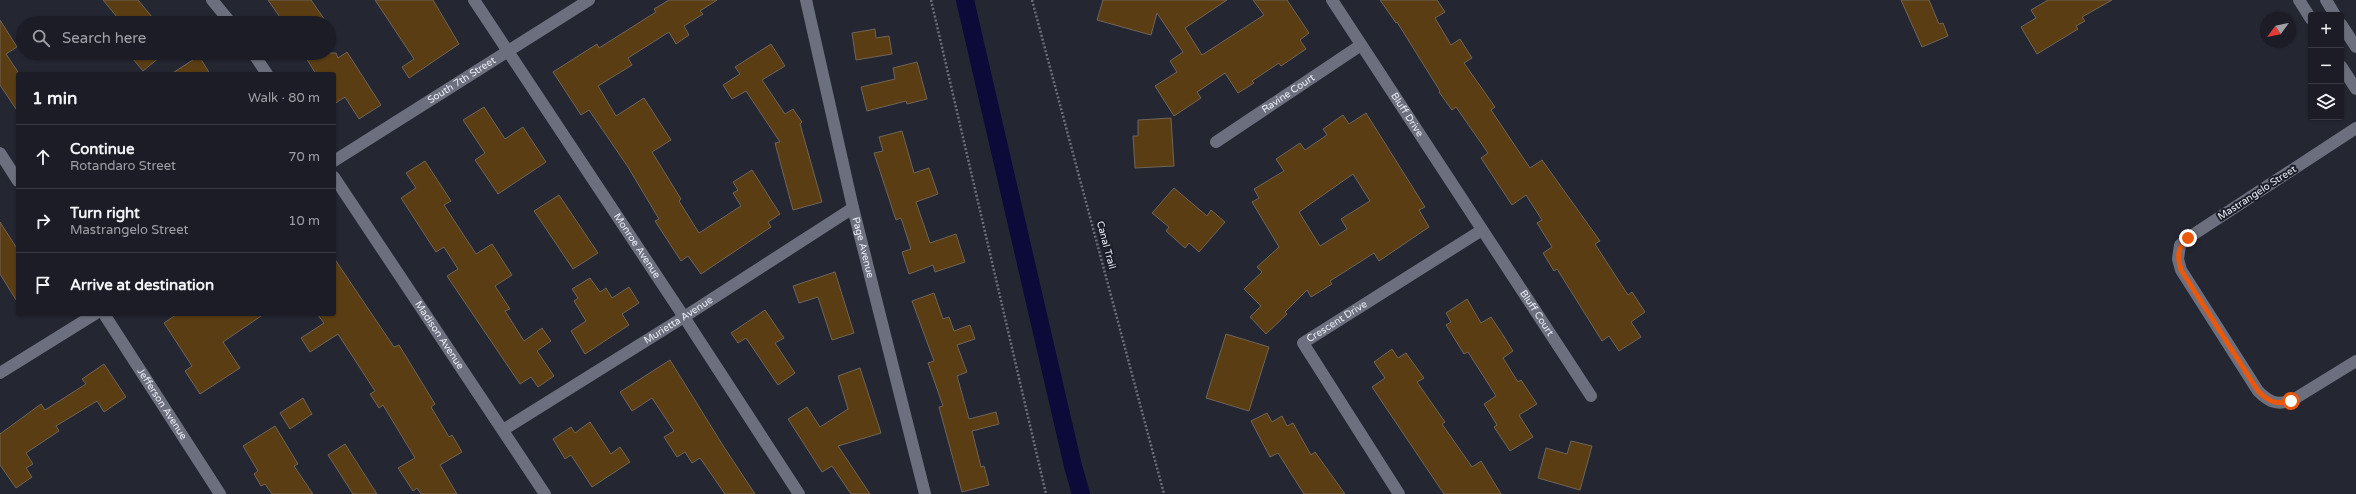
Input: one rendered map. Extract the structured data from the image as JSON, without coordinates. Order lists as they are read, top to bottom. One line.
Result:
{"streets":{"street":["South 7th Street","Ravine Court","Bluff Drive","Mastrangelo Street","Monroe Avenue","Page Avenue","Bluff Court","Murietta Avenue","Crescent Drive","Madison Avenue","Jefferson Avenue"],"path":["Canal Trail"]},"crossings":[["South 7th Street","Monroe Avenue"],["Ravine Court","Bluff Drive"],["Bluff Drive","Bluff Court"],["Bluff Drive","Crescent Drive"],["Monroe Avenue","Murietta Avenue"],["Page Avenue","Murietta Avenue"],["Bluff Court","Crescent Drive"],["Murietta Avenue","Madison Avenue"]],"north":"bottom left","page":{"map_buttons":["+","−"],"search":"Search here","heading":["1 min","Walk · 80 m"],"list":[["Continue","Rotandaro Street","70 m"],["Turn right","Mastrangelo Street","10 m"],"Arrive at destination"]}}
